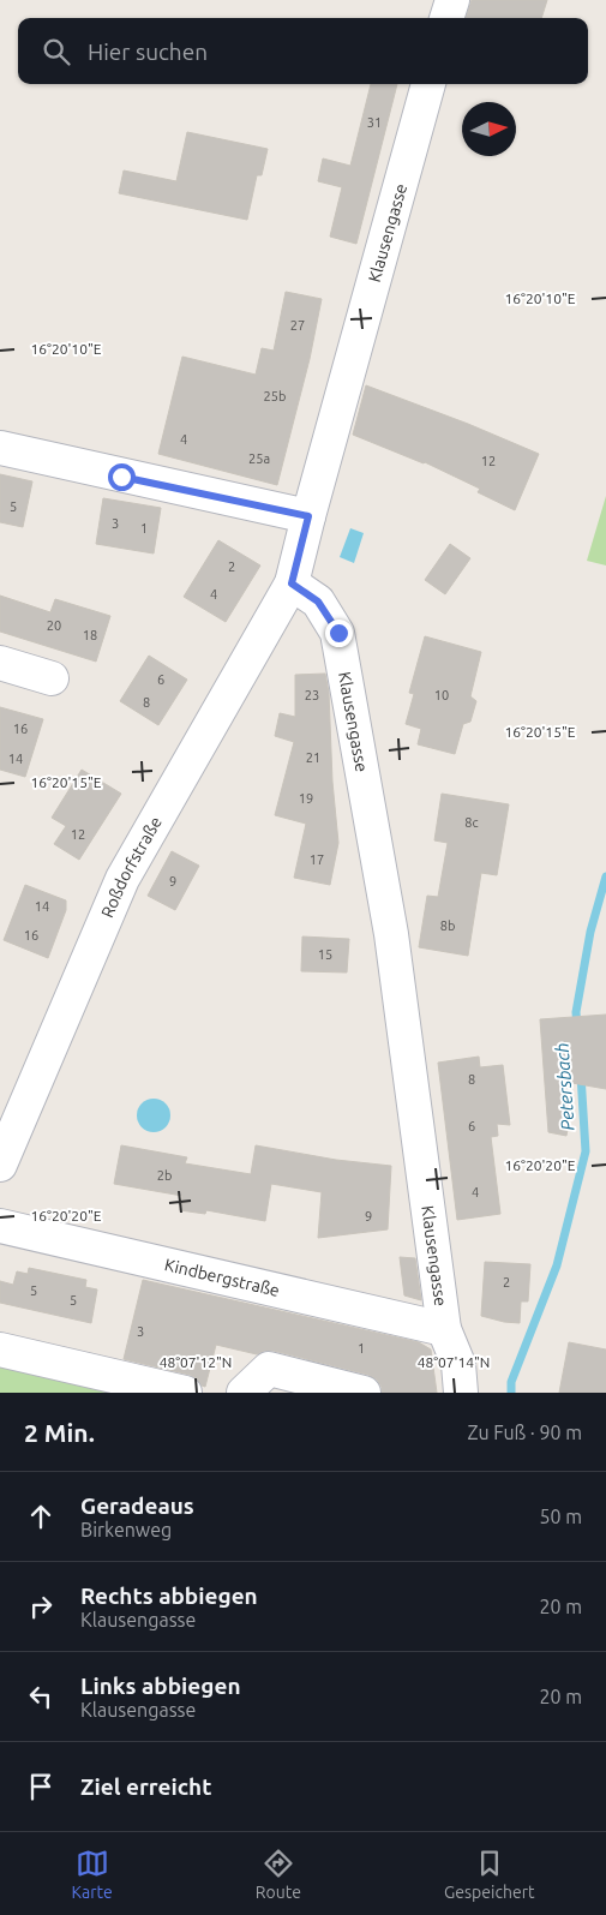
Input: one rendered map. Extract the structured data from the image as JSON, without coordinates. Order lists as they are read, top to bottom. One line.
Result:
{"streets":{"street":["Klausengasse","Roßdorfstraße","Kindbergstraße"]},"crossings":[["Klausengasse","Roßdorfstraße"],["Klausengasse","Kindbergstraße"]],"water":["Petersbach"],"house_numbers":["31","27","25b","4","25a","12","5","3","1","2","4","20","18","6","23","10","8","16","21","14","19","8c","12","17","9","14","8b","16","15","8","6","2b","4","9","2","5","5","3","1"],"north":"right","page":{"search":"Hier suchen","heading":["2 Min.","Zu Fuß · 90 m"],"list":[["Geradeaus","Birkenweg","50 m"],["Rechts abbiegen","Klausengasse","20 m"],["Links abbiegen","Klausengasse","20 m"],"Ziel erreicht"],"nav":["Karte","Route","Gespeichert"]},"coordinates":["16°20'10\"E","16°20'15\"E","16°20'20\"E","48°07'12\"N","48°07'14\"N"]}
